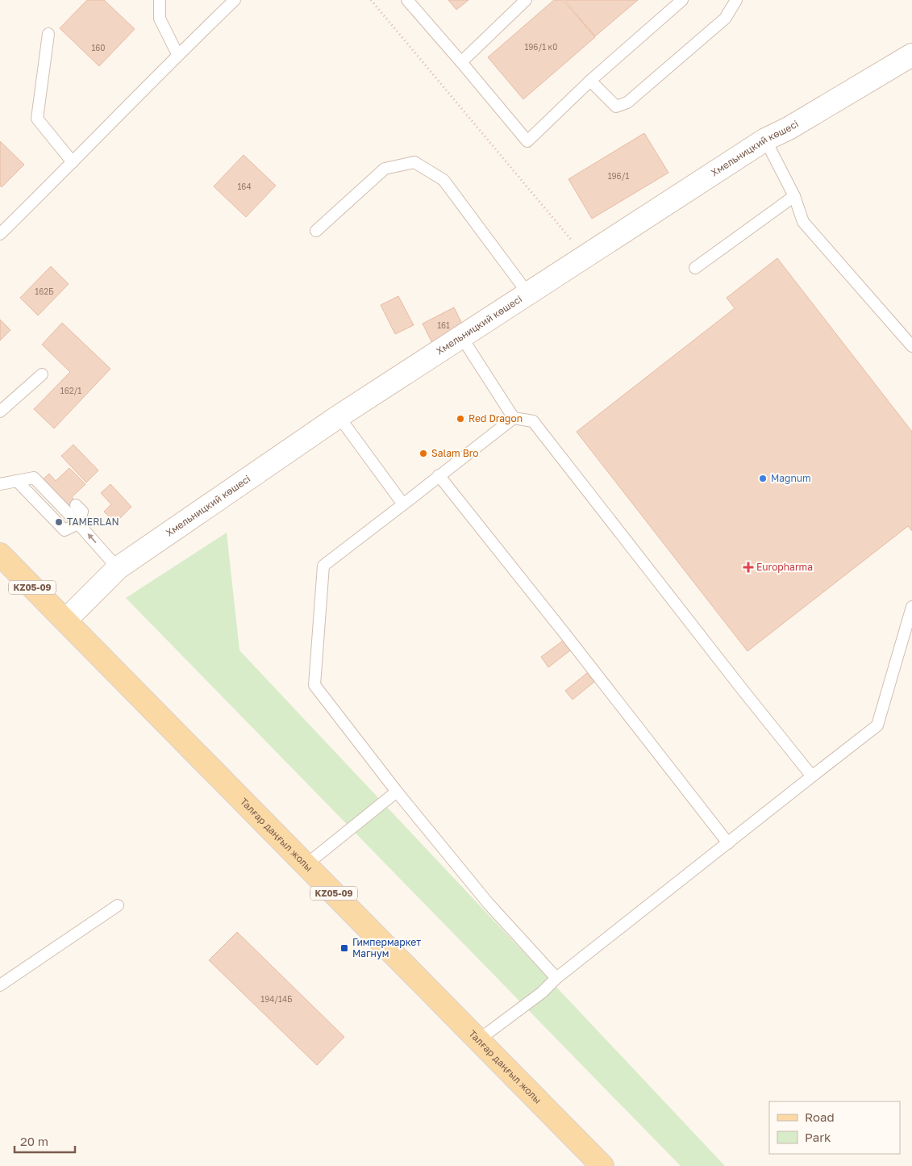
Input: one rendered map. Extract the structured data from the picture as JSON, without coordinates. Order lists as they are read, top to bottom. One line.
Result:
{"streets":{"main road":["KZ05-09","Талғар даңғыл жолы"],"street":["Хмельницкий көшесі"]},"crossings":[["Хмельницкий көшесі","Талғар даңғыл жолы"]],"places":{"other":["Red Dragon","Salam Bro","Magnum","TAMERLAN"],"health":["Europharma"],"transit":["Гимпермаркет Магнум"]},"house_numbers":["196/1 к0","160","196/1","164","162Б","161","162/1","194/14Б"],"legend":["Road","Park"],"scale_bar":"20 m"}
